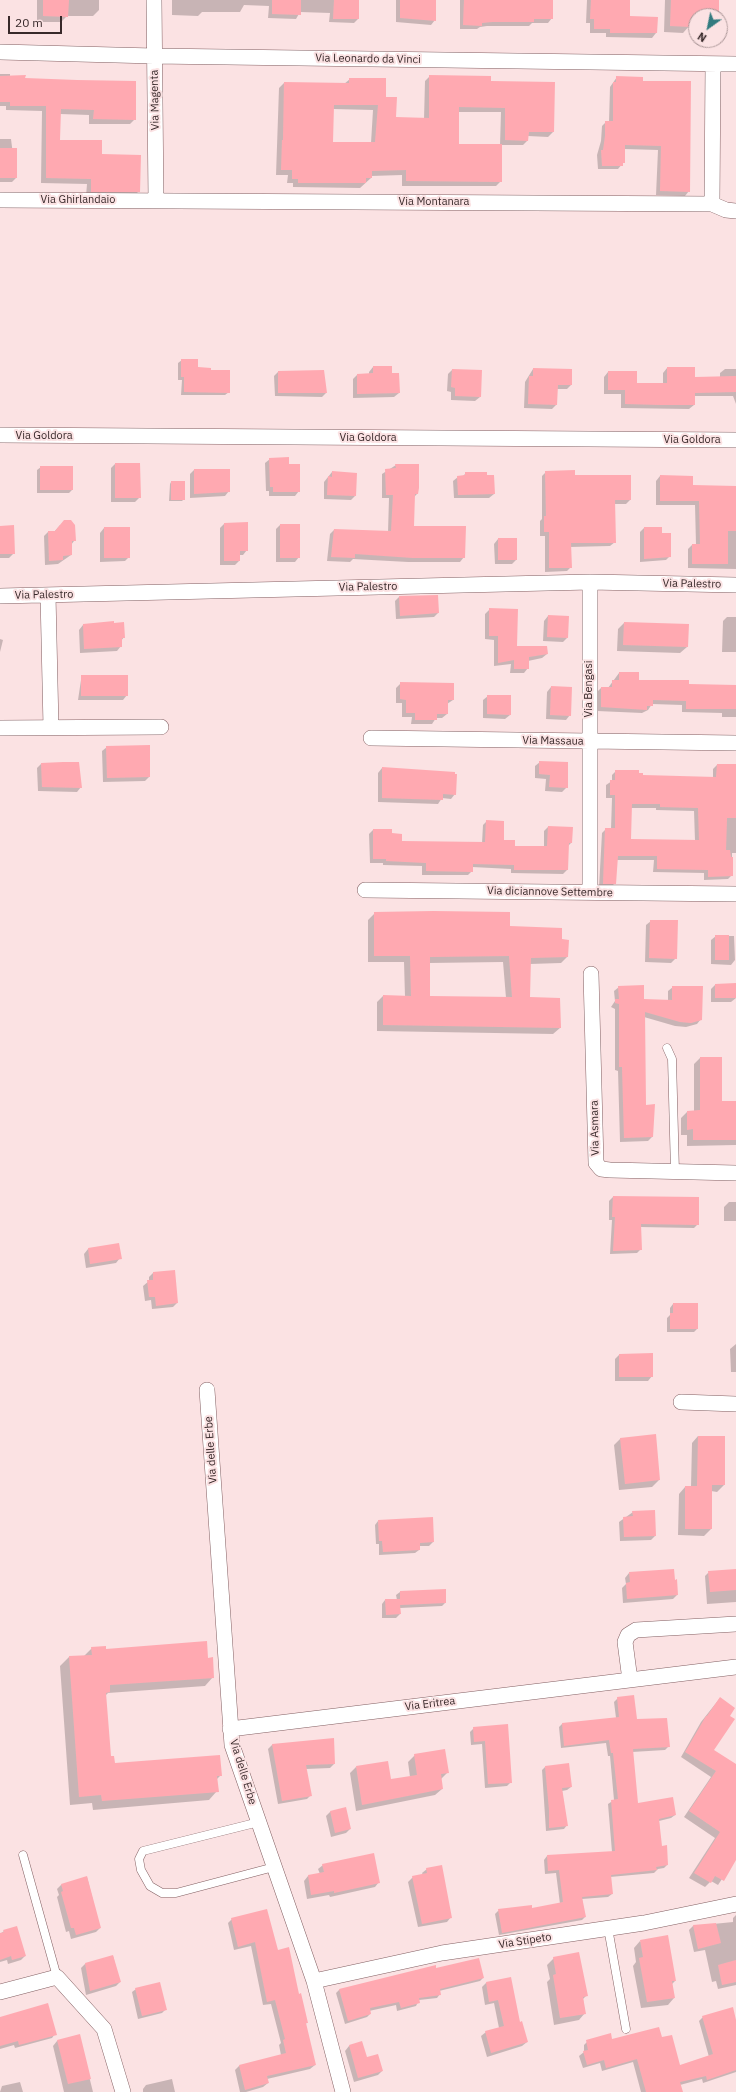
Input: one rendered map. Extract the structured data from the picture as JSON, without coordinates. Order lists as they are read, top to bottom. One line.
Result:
{"streets":{"street":["Via Leonardo da Vinci","Via Magenta","Via Ghirlandaio","Via Montanara","Via Goldora","Via Palestro","Via Bengasi","Via Massaua","Via diciannove Settembre","Via Asmara","Via delle Erbe","Via Eritrea","Via Stipeto"]},"crossings":[["Via Leonardo da Vinci","Via Magenta"],["Via Magenta","Via Ghirlandaio"],["Via Magenta","Via Montanara"],["Via Ghirlandaio","Via Montanara"],["Via Palestro","Via Bengasi"],["Via Bengasi","Via Massaua"],["Via Bengasi","Via diciannove Settembre"],["Via delle Erbe","Via Eritrea"],["Via delle Erbe","Via Stipeto"]],"scale_bar":"20 m","north":"bottom left"}
